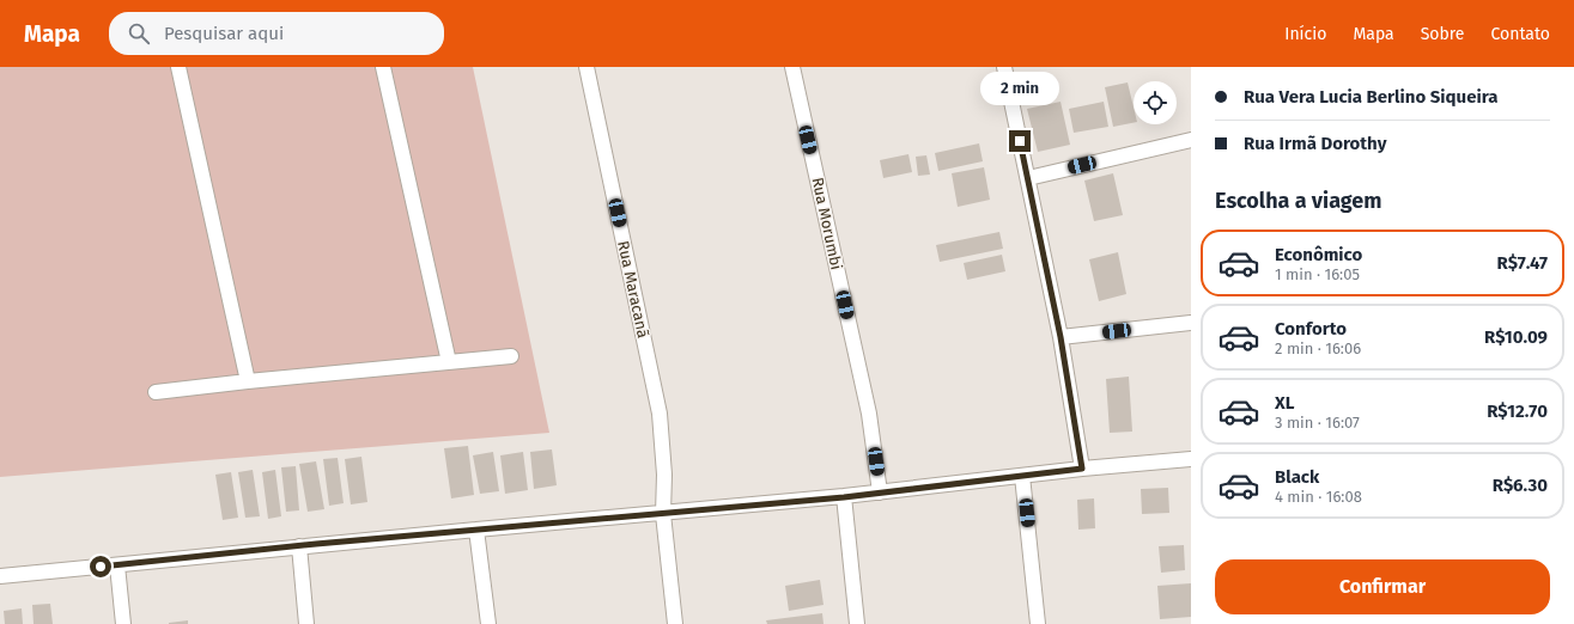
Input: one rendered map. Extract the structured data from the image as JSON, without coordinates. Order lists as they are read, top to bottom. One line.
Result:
{"streets":{"street":["Rua Morumbi","Rua Maracanã"]},"page":{"header":"Mapa","search":"Pesquisar aqui","nav":["Início","Mapa","Sobre","Contato"],"banner":["Rua Vera Lucia Berlino Siqueira","Rua Irmã Dorothy"],"bubble":"2 min","heading":"Escolha a viagem","list":[{"name":"Econômico","note":"1 min · 16:05","value":"R$7.47"},{"name":"Conforto","note":"2 min · 16:06","value":"R$10.09"},{"name":"XL","note":"3 min · 16:07","value":"R$12.70"},{"name":"Black","note":"4 min · 16:08","value":"R$6.30"}],"buttons":"Confirmar"}}
